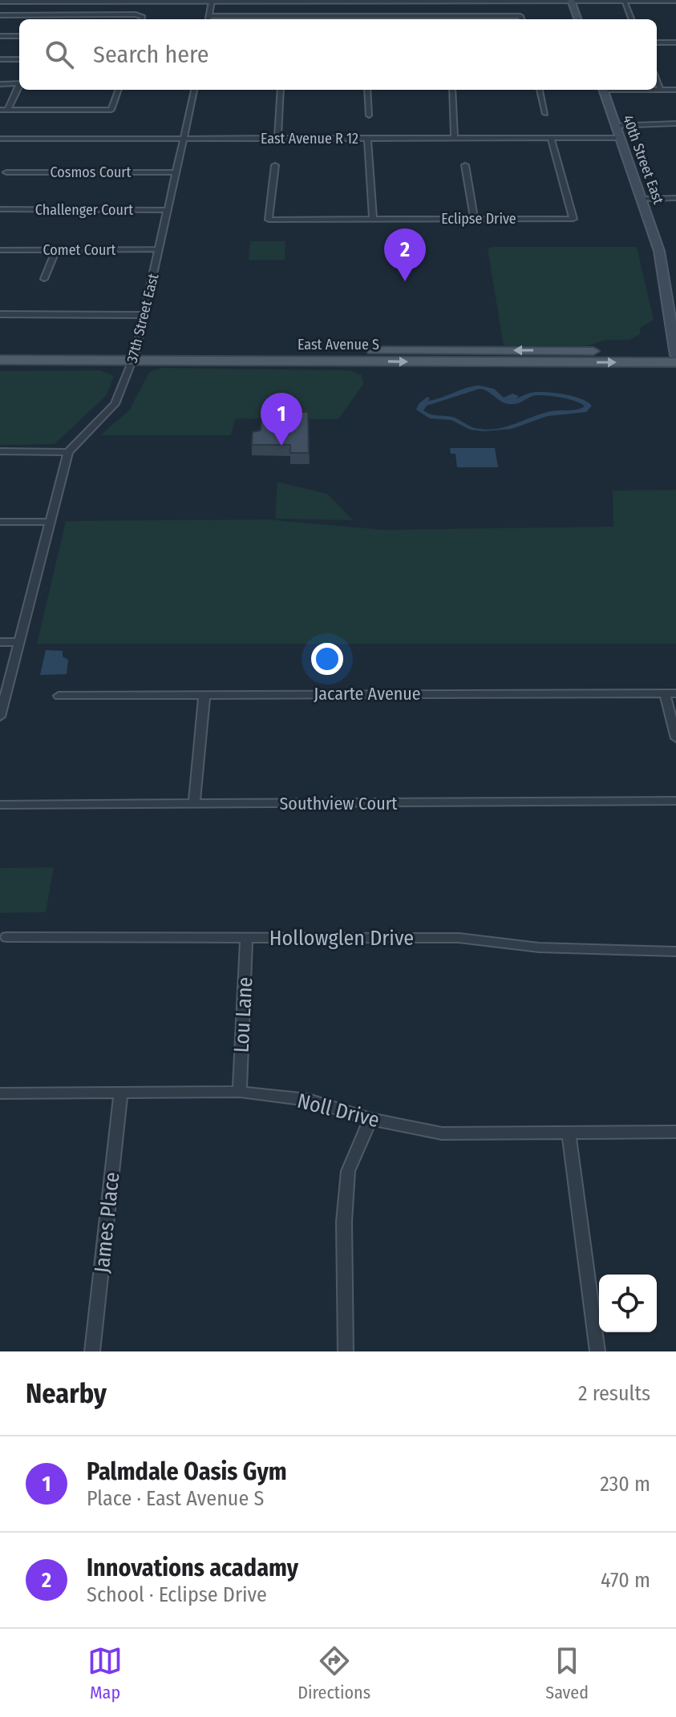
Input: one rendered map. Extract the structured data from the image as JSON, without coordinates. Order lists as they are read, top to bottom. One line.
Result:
{"streets":{"main road":["40th Street East","East Avenue S"],"street":["East Avenue R 12","Cosmos Court","Challenger Court","Eclipse Drive","Comet Court","37th Street East","Jacarte Avenue","Southview Court","Hollowglen Drive","Lou Lane","Noll Drive","James Place"]},"crossings":[["East Avenue R 12","40th Street East"],["East Avenue R 12","Eclipse Drive"],["East Avenue R 12","37th Street East"],["40th Street East","East Avenue S"],["Cosmos Court","37th Street East"],["Challenger Court","37th Street East"],["Comet Court","37th Street East"],["37th Street East","East Avenue S"],["Hollowglen Drive","Lou Lane"],["Lou Lane","Noll Drive"],["Noll Drive","James Place"]],"page":{"search":"Search here","pins":["2","1"],"heading":["Nearby","2 results"],"list":[{"mark":"1","name":"Palmdale Oasis Gym","note":"Place · East Avenue S","value":"230 m"},{"mark":"2","name":"Innovations acadamy","note":"School · Eclipse Drive","value":"470 m"}],"nav":["Map","Directions","Saved"]}}
